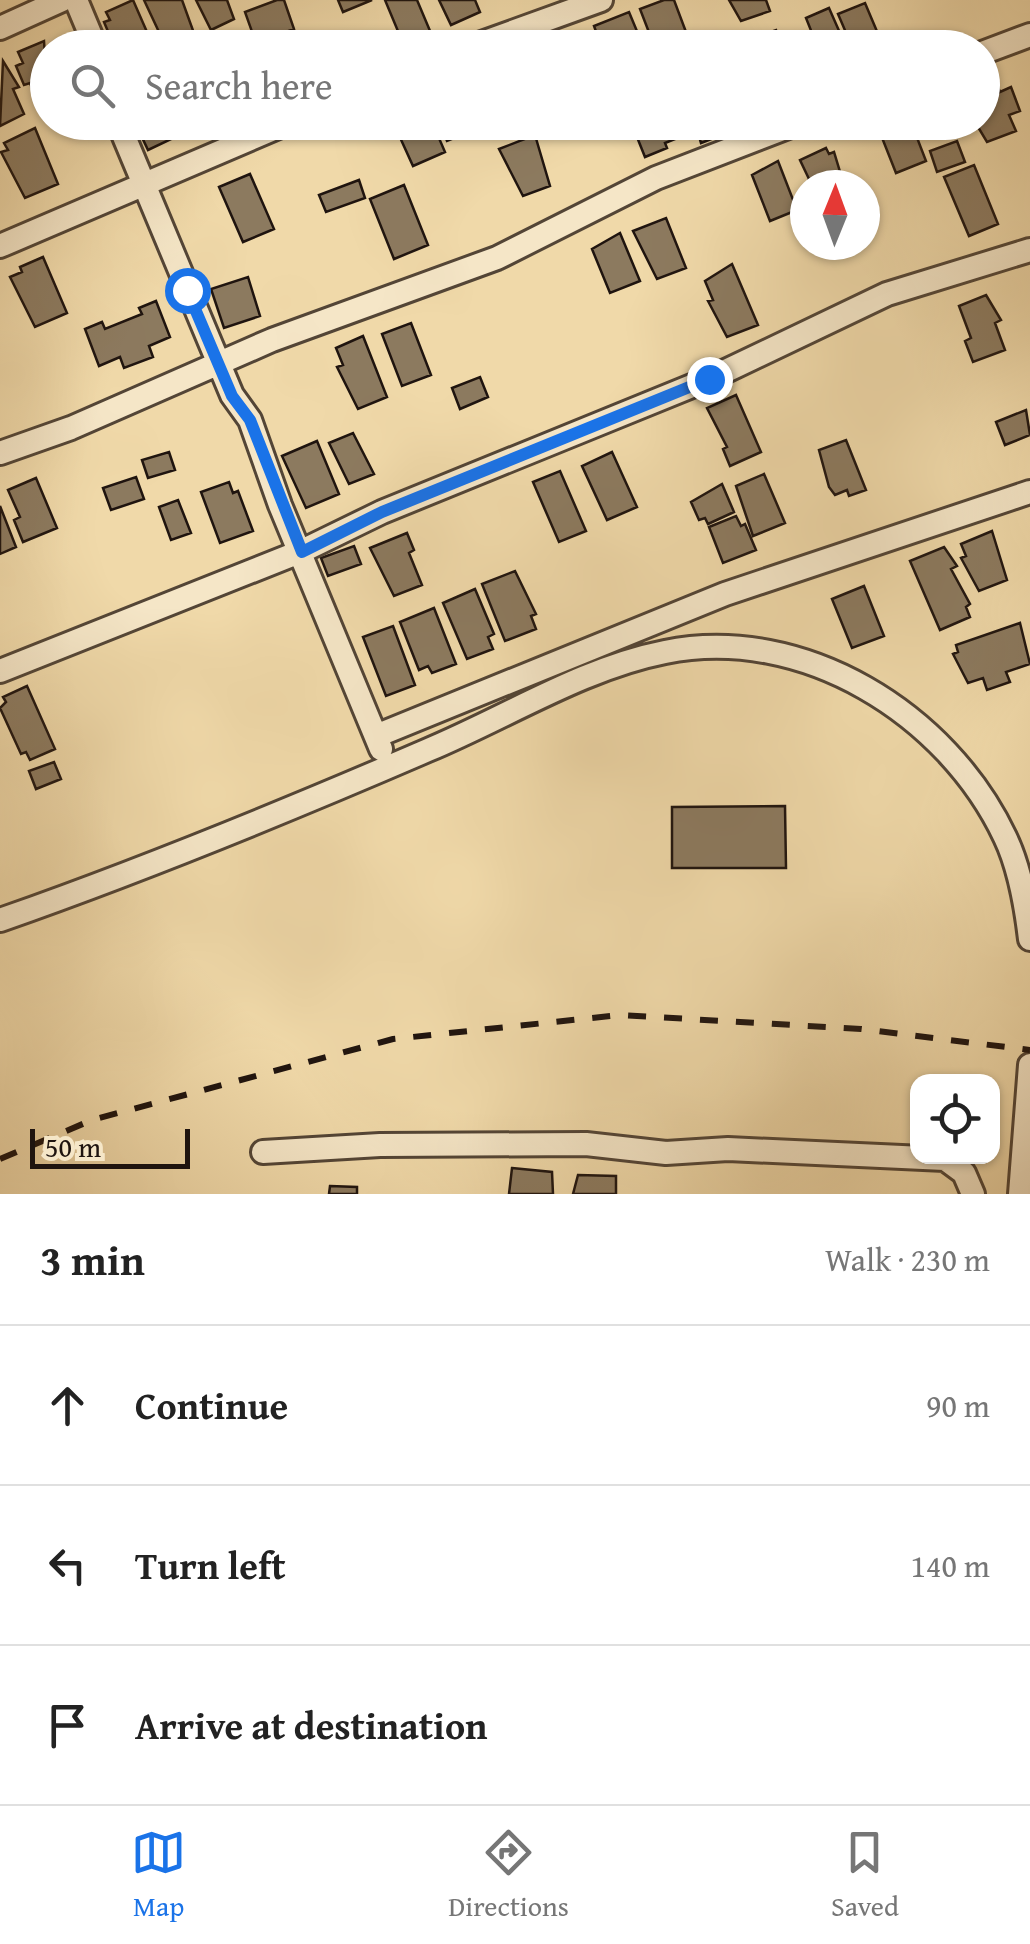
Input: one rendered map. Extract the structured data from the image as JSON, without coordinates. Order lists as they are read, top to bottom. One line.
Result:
{"scale_bar":"50 m","north":"top","page":{"search":"Search here","scale":"50 m","heading":["3 min","Walk · 230 m"],"list":[["Continue","90 m"],["Turn left","140 m"],"Arrive at destination"],"nav":["Map","Directions","Saved"]}}
